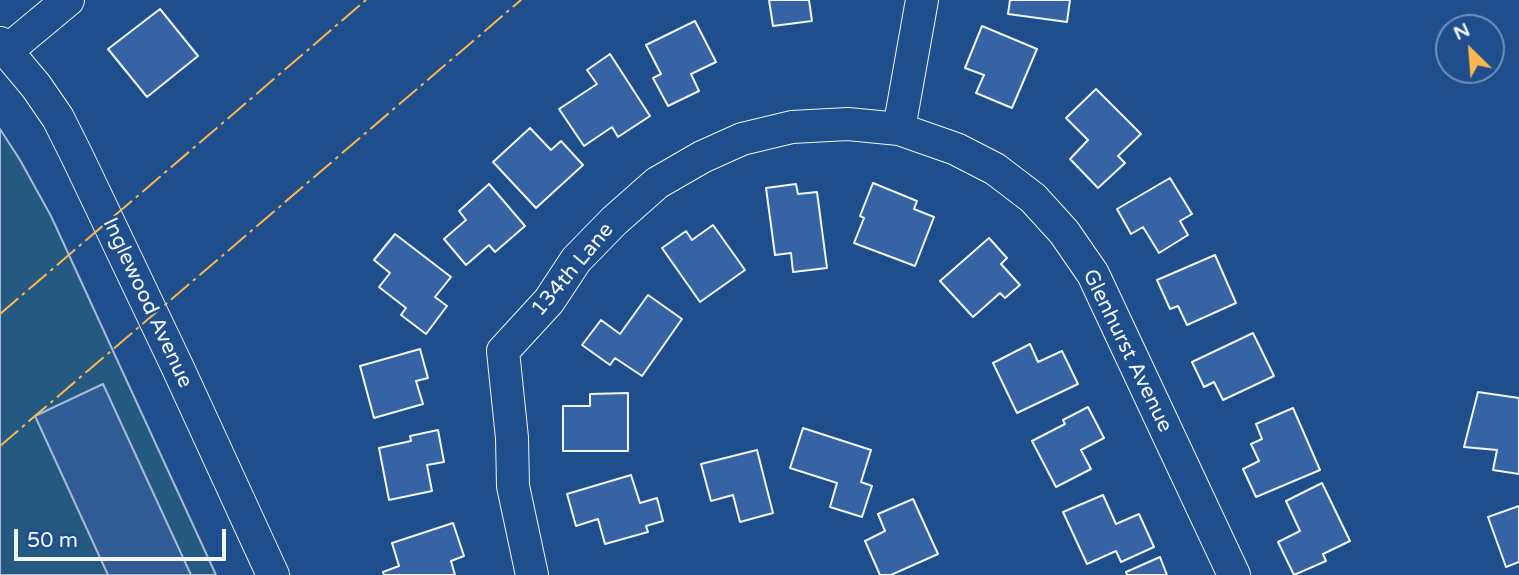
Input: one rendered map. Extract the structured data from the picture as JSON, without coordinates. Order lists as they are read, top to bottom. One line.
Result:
{"streets":{"street":["134th Lane","Inglewood Avenue","Glenhurst Avenue"]},"crossings":[["134th Lane","Glenhurst Avenue"]],"scale_bar":"50 m","north":"top left"}
